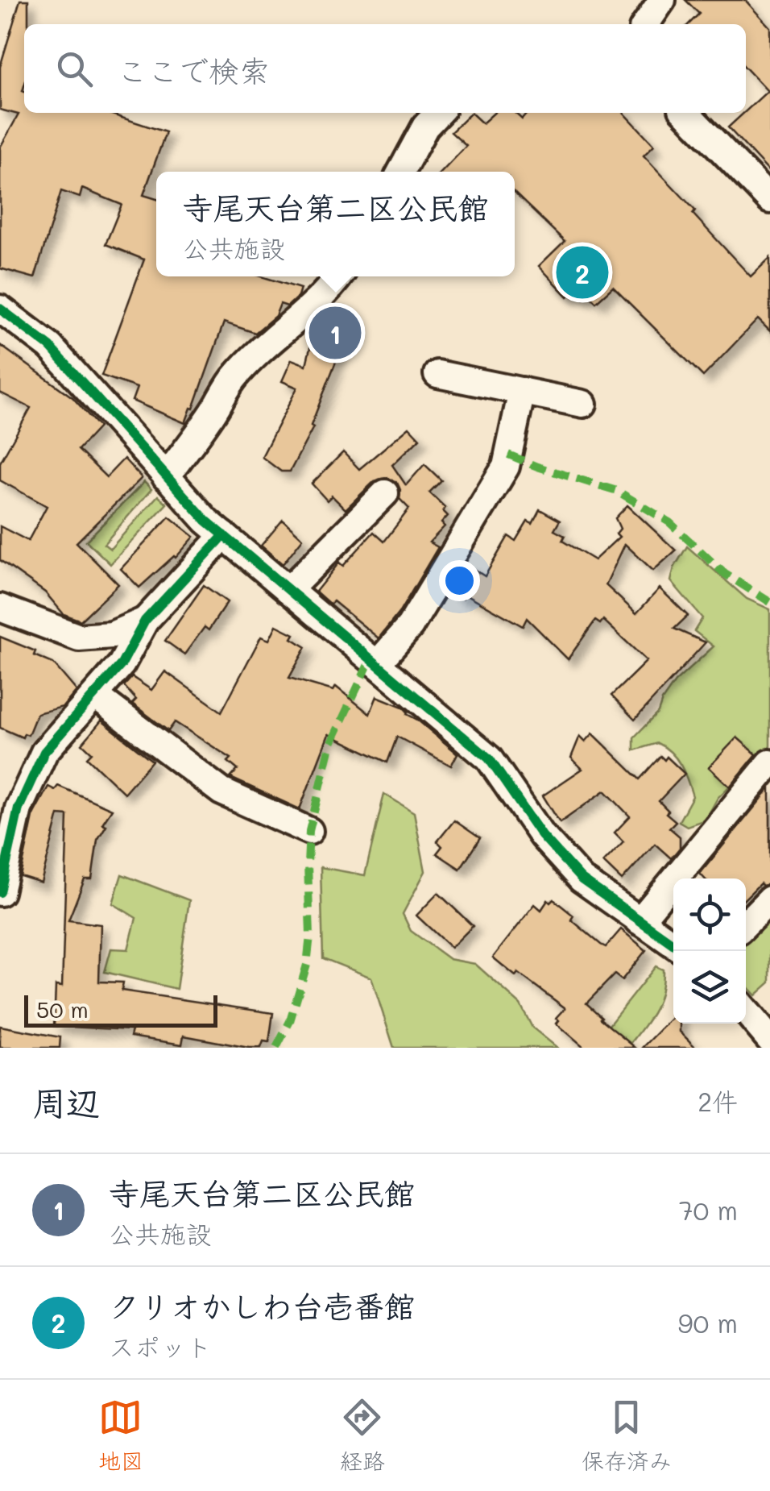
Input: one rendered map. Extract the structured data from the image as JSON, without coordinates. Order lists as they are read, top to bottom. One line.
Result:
{"scale_bar":"50 m","page":{"search":"ここで検索","popup":["寺尾天台第二区公民館","公共施設"],"pins":["2","1"],"scale":"50 m","heading":["周辺","2件"],"list":[{"mark":"1","name":"寺尾天台第二区公民館","note":"公共施設","value":"70 m"},{"mark":"2","name":"クリオかしわ台壱番館","note":"スポット","value":"90 m"}],"nav":["地図","経路","保存済み"]}}
